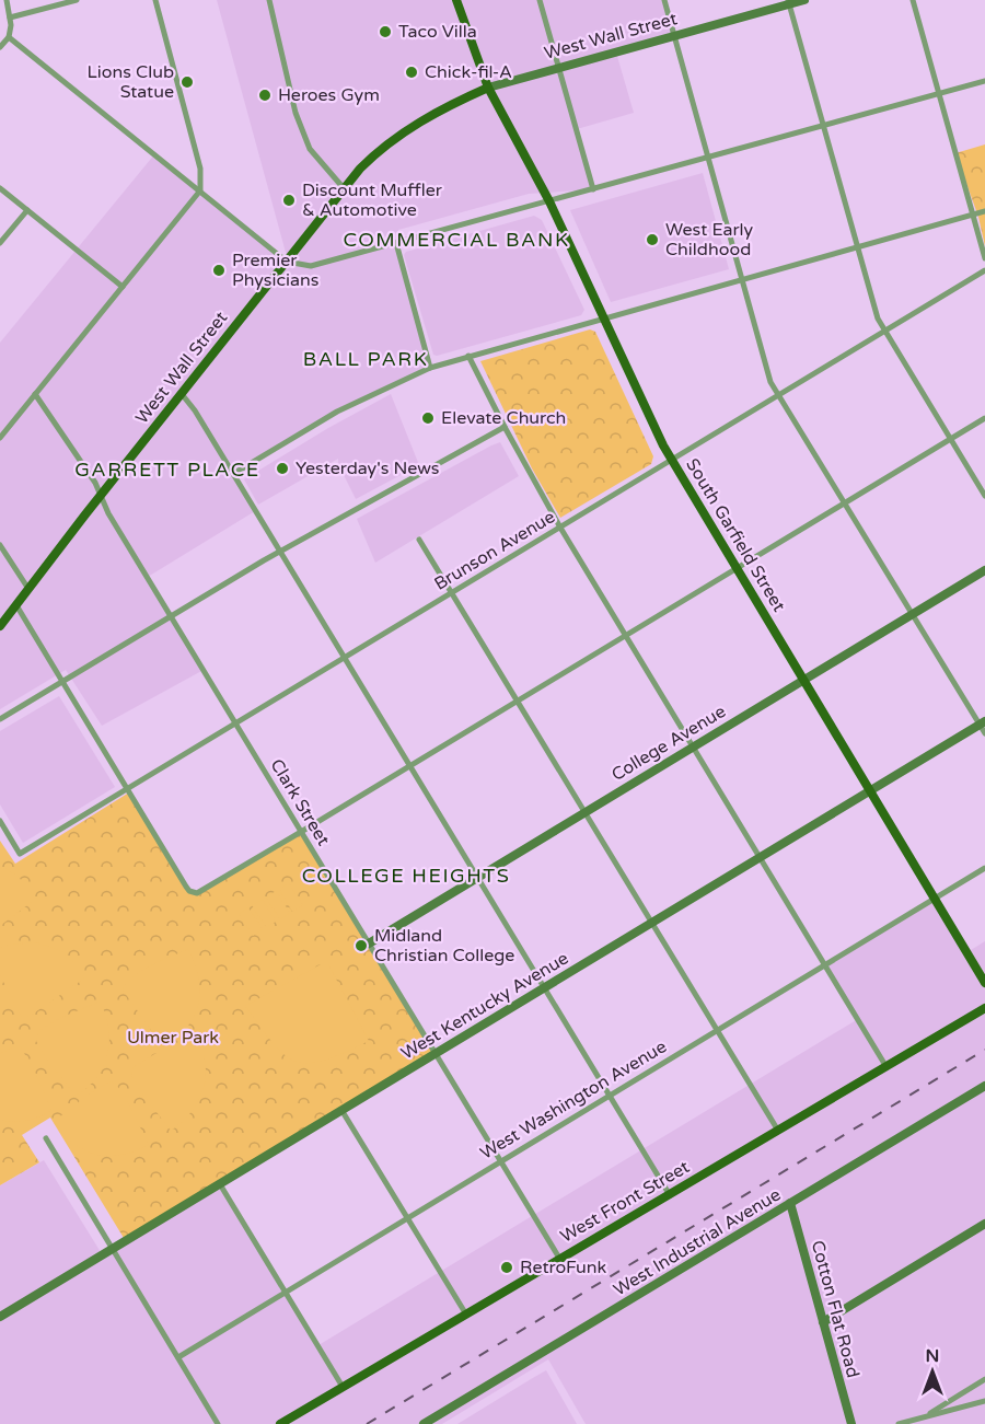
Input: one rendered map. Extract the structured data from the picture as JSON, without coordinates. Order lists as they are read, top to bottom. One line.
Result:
{"streets":{"main road":["West Wall Street","South Garfield Street","West Front Street"],"street":["Brunson Avenue","College Avenue","Clark Street","West Kentucky Avenue","West Washington Avenue","West Industrial Avenue","Cotton Flat Road"]},"crossings":[["West Wall Street","South Garfield Street"],["West Wall Street","Clark Street"],["South Garfield Street","Brunson Avenue"],["South Garfield Street","College Avenue"],["South Garfield Street","West Kentucky Avenue"],["South Garfield Street","West Washington Avenue"],["Brunson Avenue","Clark Street"],["College Avenue","Clark Street"],["Clark Street","West Kentucky Avenue"],["Clark Street","West Washington Avenue"],["Clark Street","West Front Street"],["West Industrial Avenue","Cotton Flat Road"]],"districts":["COMMERCIAL BANK","BALL PARK","GARRETT PLACE","COLLEGE HEIGHTS"],"parks":["Ulmer Park"],"places":["Taco Villa","Chick-fil-A","Lions Club Statue","Heroes Gym","Discount Muffler & Automotive","West Early Childhood","Premier Physicians","Elevate Church","Yesterday's News","Midland Christian College","RetroFunk"],"north":"top"}
